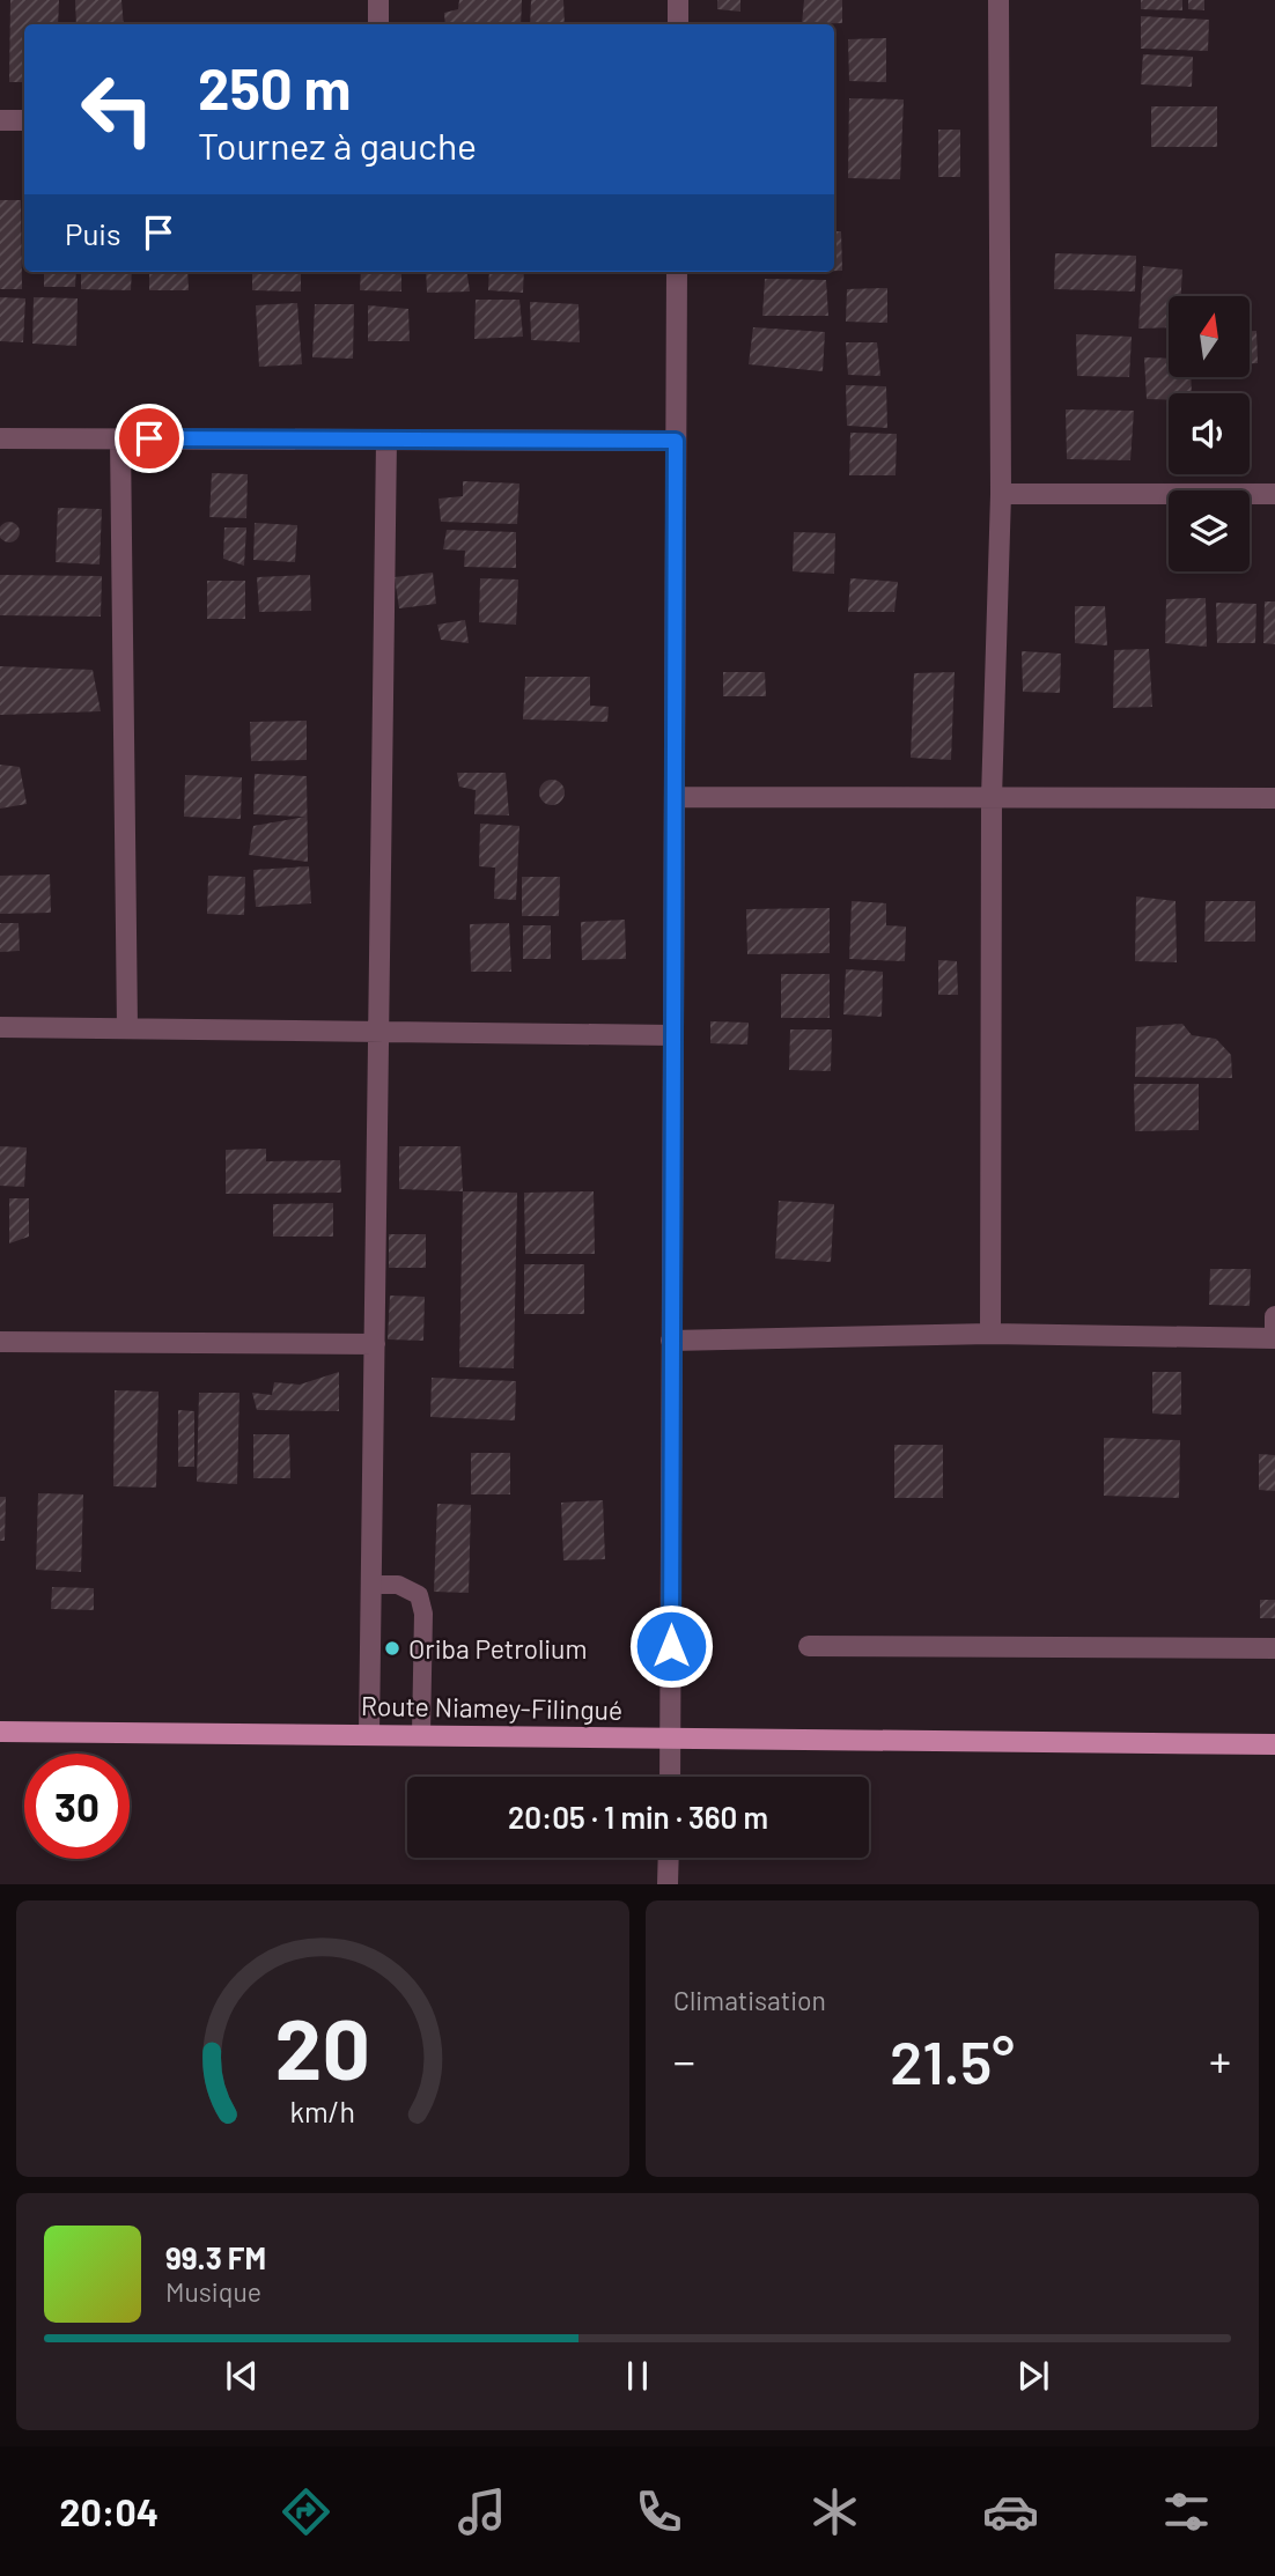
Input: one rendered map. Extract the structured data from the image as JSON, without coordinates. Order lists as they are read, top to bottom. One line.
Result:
{"streets":{"main road":["Route Niamey-Filingué"]},"places":["Oriba Petrolium"],"north":"top","page":{"turn":["250 m","Tournez à gauche"],"then":"Puis","limit":"30","trip":"20:05 · 1 min · 360 m","tile":"Climatisation","heat":["−","21.5°","+"],"song":["99.3 FM","Musique"],"tabs":"20:04","gauge":["20","km/h"]}}
